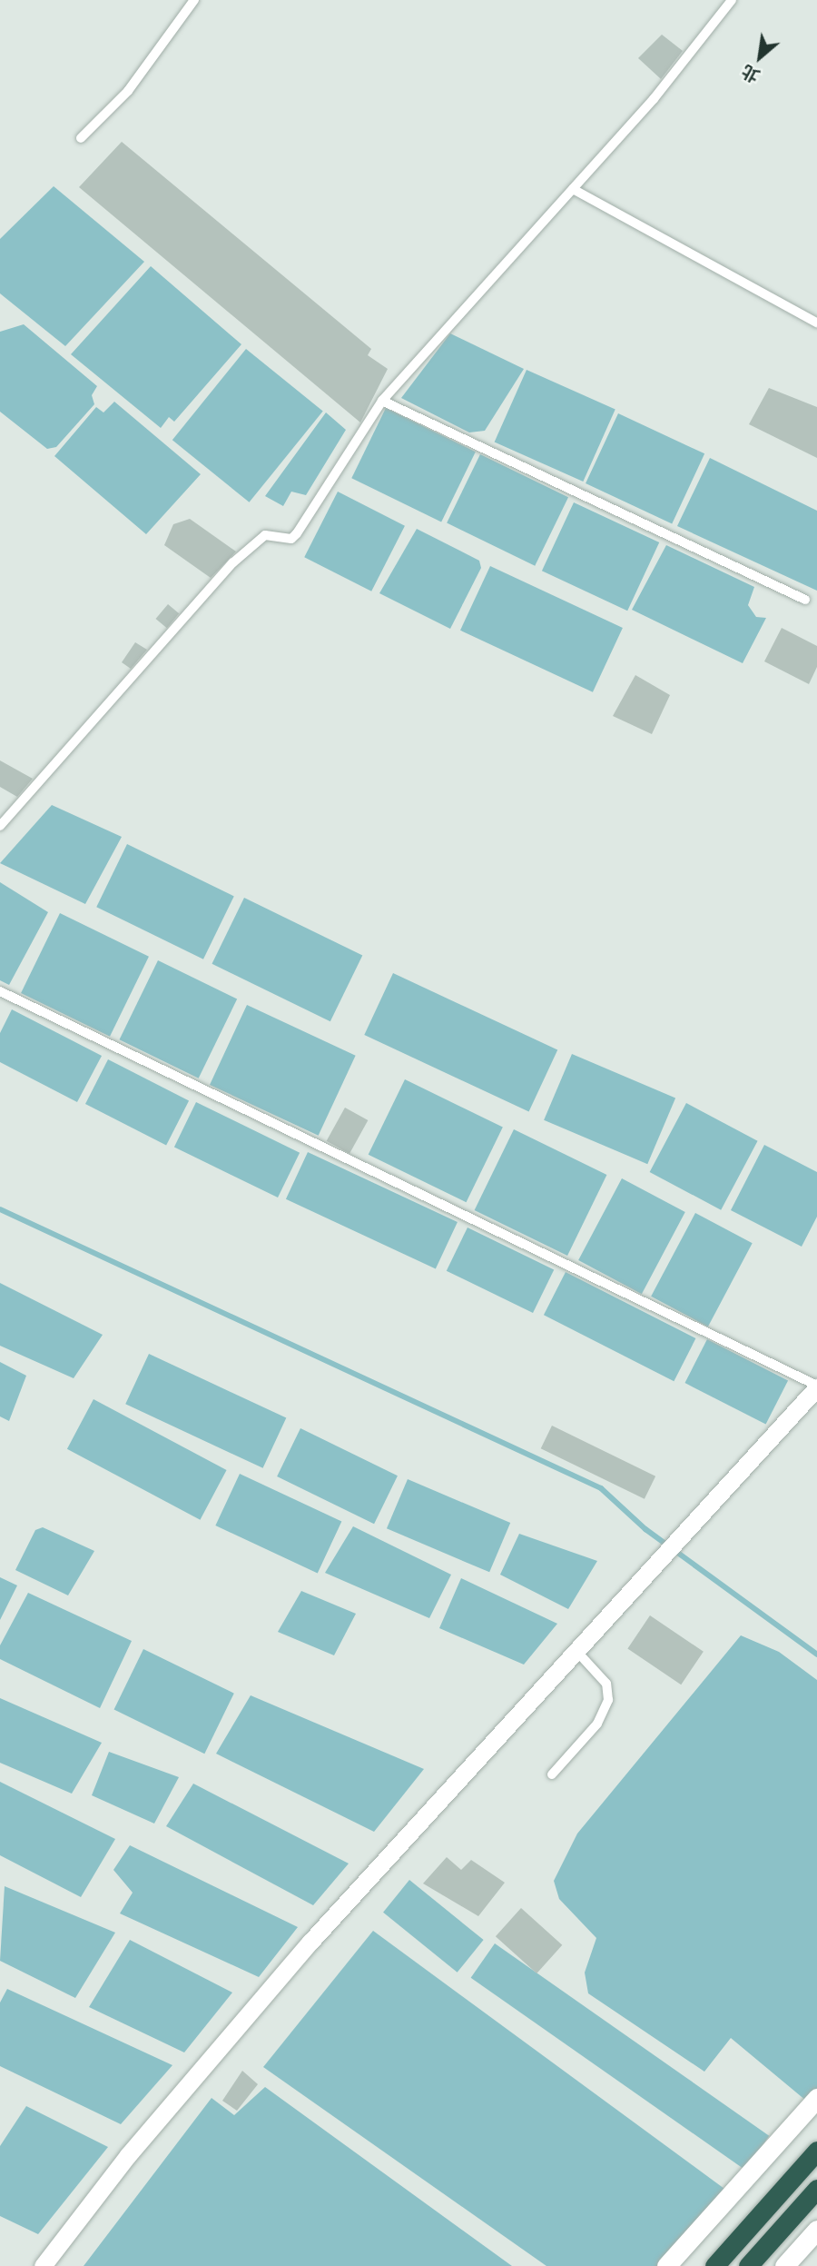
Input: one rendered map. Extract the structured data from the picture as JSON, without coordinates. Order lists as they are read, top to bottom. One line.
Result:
{"north":"bottom left"}
